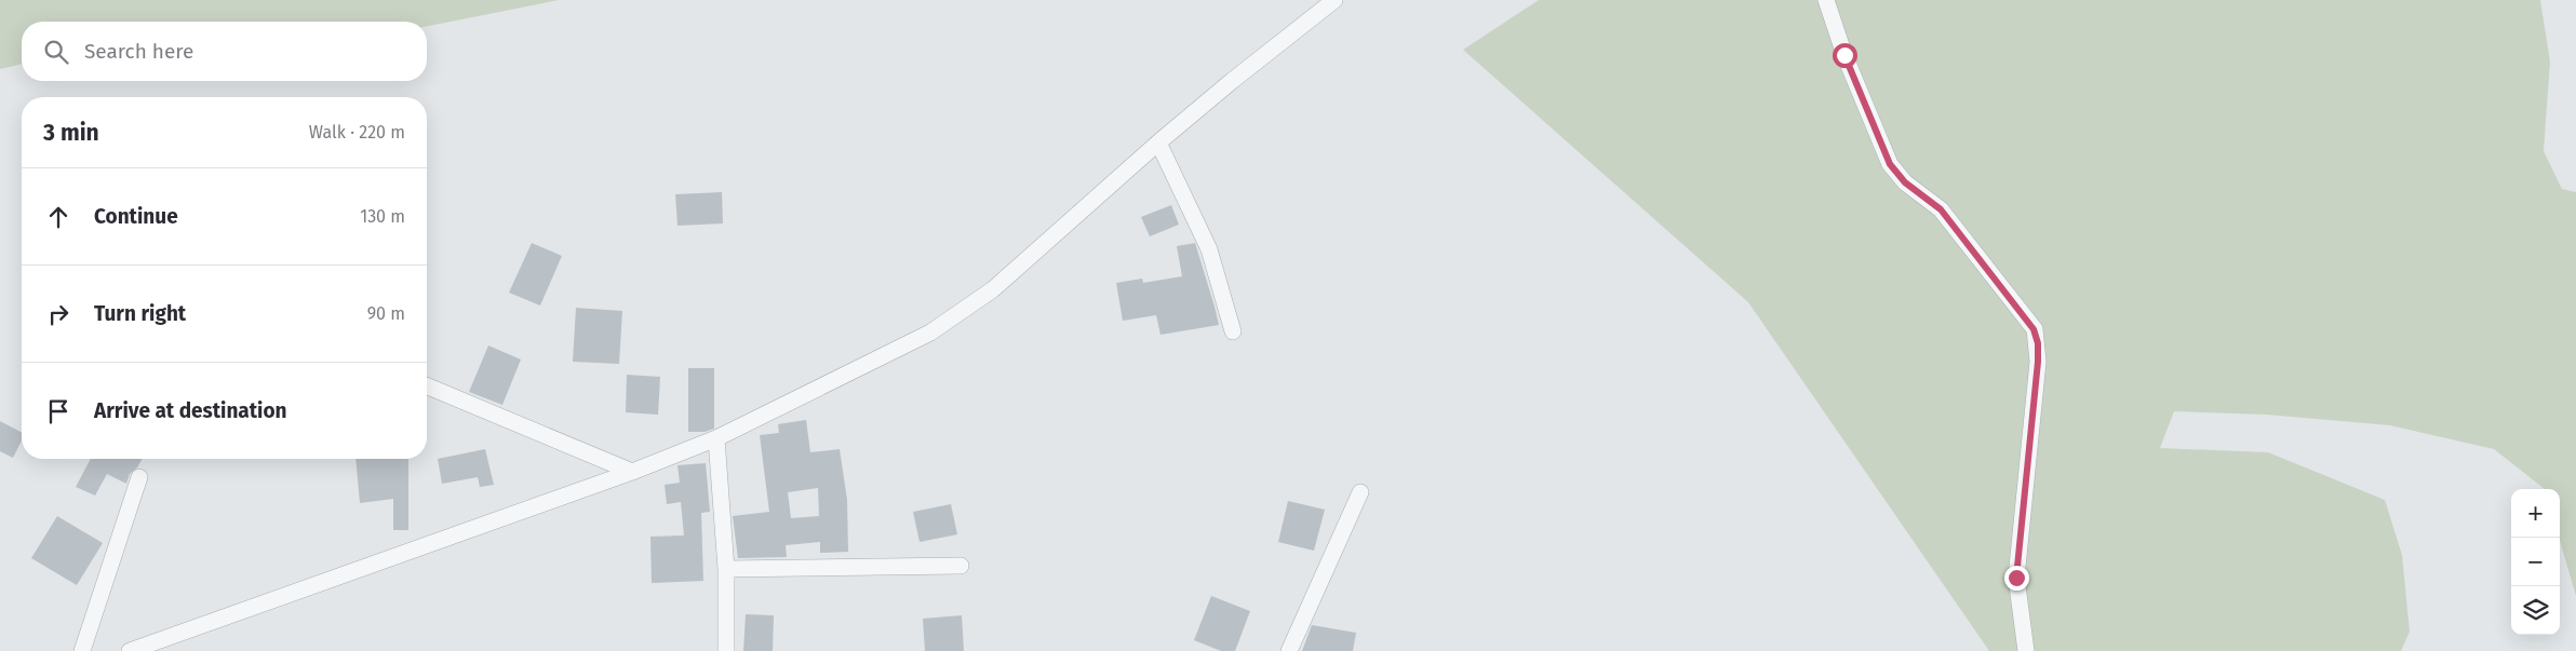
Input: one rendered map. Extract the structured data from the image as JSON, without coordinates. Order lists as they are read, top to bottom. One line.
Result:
{"page":{"search":"Search here","heading":["3 min","Walk · 220 m"],"list":[["Continue","130 m"],["Turn right","90 m"],"Arrive at destination"],"map_buttons":["+","−"]}}
